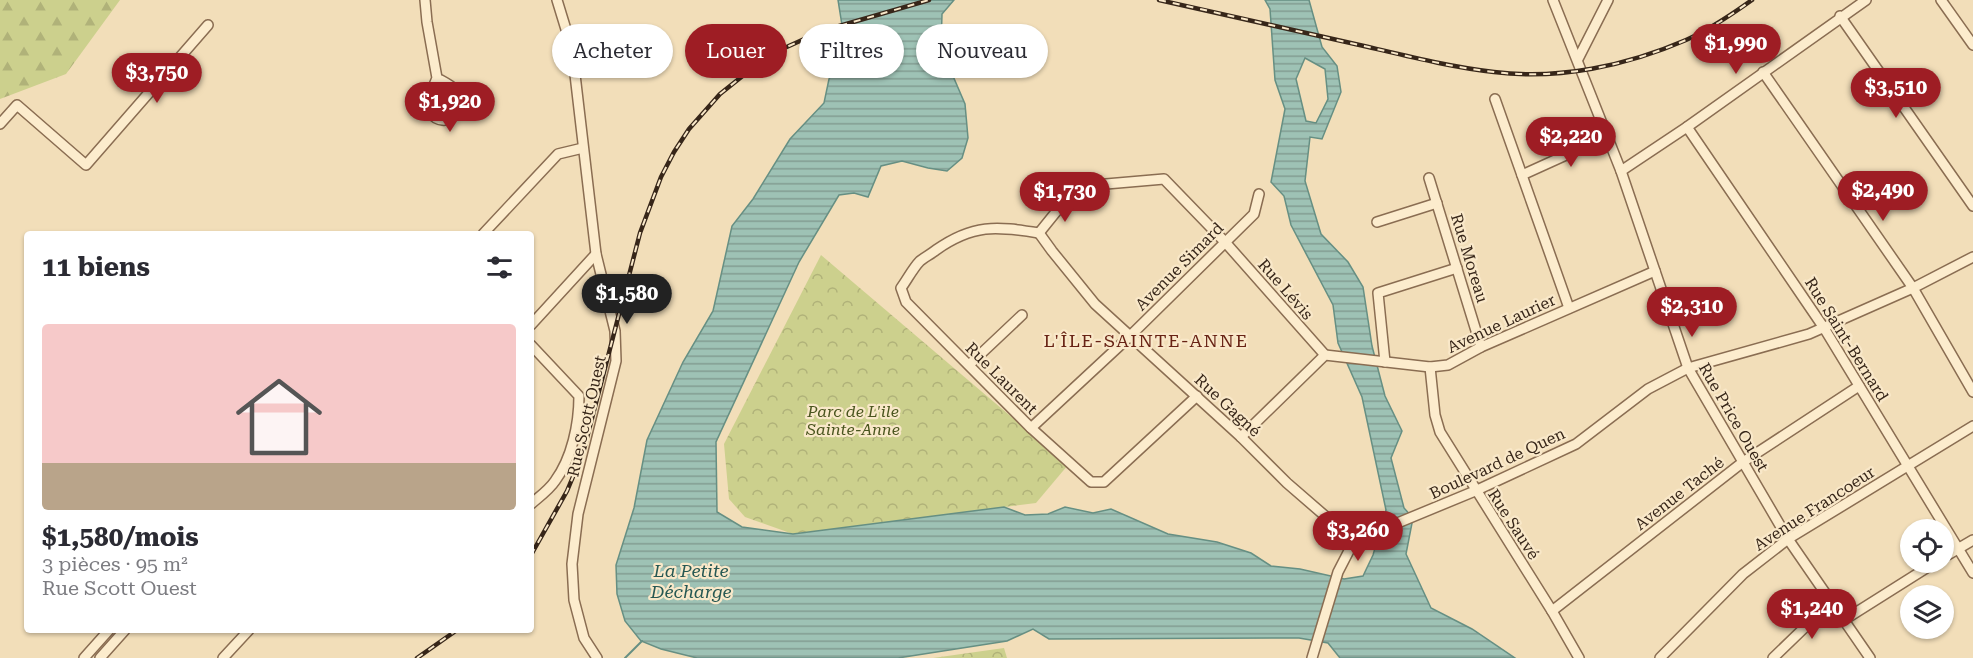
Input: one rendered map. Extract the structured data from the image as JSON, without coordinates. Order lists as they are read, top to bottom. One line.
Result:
{"streets":{"street":["Rue Moreau","Avenue Simard","Rue Lévis","Avenue Laurier","Rue Saint-Bernard","Rue Laurent","Rue Gagné","Rue Scott Ouest","Rue Price Ouest","Boulevard de Quen","Avenue Taché","Avenue Francoeur","Rue Sauvé"]},"crossings":[["Rue Moreau","Avenue Laurier"],["Avenue Simard","Rue Lévis"],["Avenue Simard","Rue Laurent"],["Avenue Simard","Rue Gagné"],["Rue Lévis","Avenue Laurier"],["Rue Lévis","Rue Laurent"],["Rue Lévis","Rue Gagné"],["Avenue Laurier","Rue Price Ouest"],["Avenue Laurier","Rue Sauvé"],["Rue Saint-Bernard","Boulevard de Quen"],["Rue Saint-Bernard","Avenue Taché"],["Rue Saint-Bernard","Avenue Francoeur"],["Rue Laurent","Rue Gagné"],["Rue Gagné","Boulevard de Quen"],["Rue Price Ouest","Boulevard de Quen"],["Rue Price Ouest","Avenue Taché"],["Rue Price Ouest","Avenue Francoeur"],["Boulevard de Quen","Rue Sauvé"],["Avenue Taché","Rue Sauvé"]],"districts":["L'ÎLE-SAINTE-ANNE"],"water":["La Petite Décharge"],"parks":["Parc de L'ile Sainte-Anne"],"page":{"price":["$1,990","$3,750","$3,510","$1,920","$2,220","$2,490","$1,730","$1,580","$2,310","$3,260","$1,240"],"chip":["Acheter","Louer","Filtres","Nouveau"],"heading":"11 biens","list":[{"name":"$1,580/mois","note":"3 pièces · 95 m² · Rue Scott Ouest"}]}}
